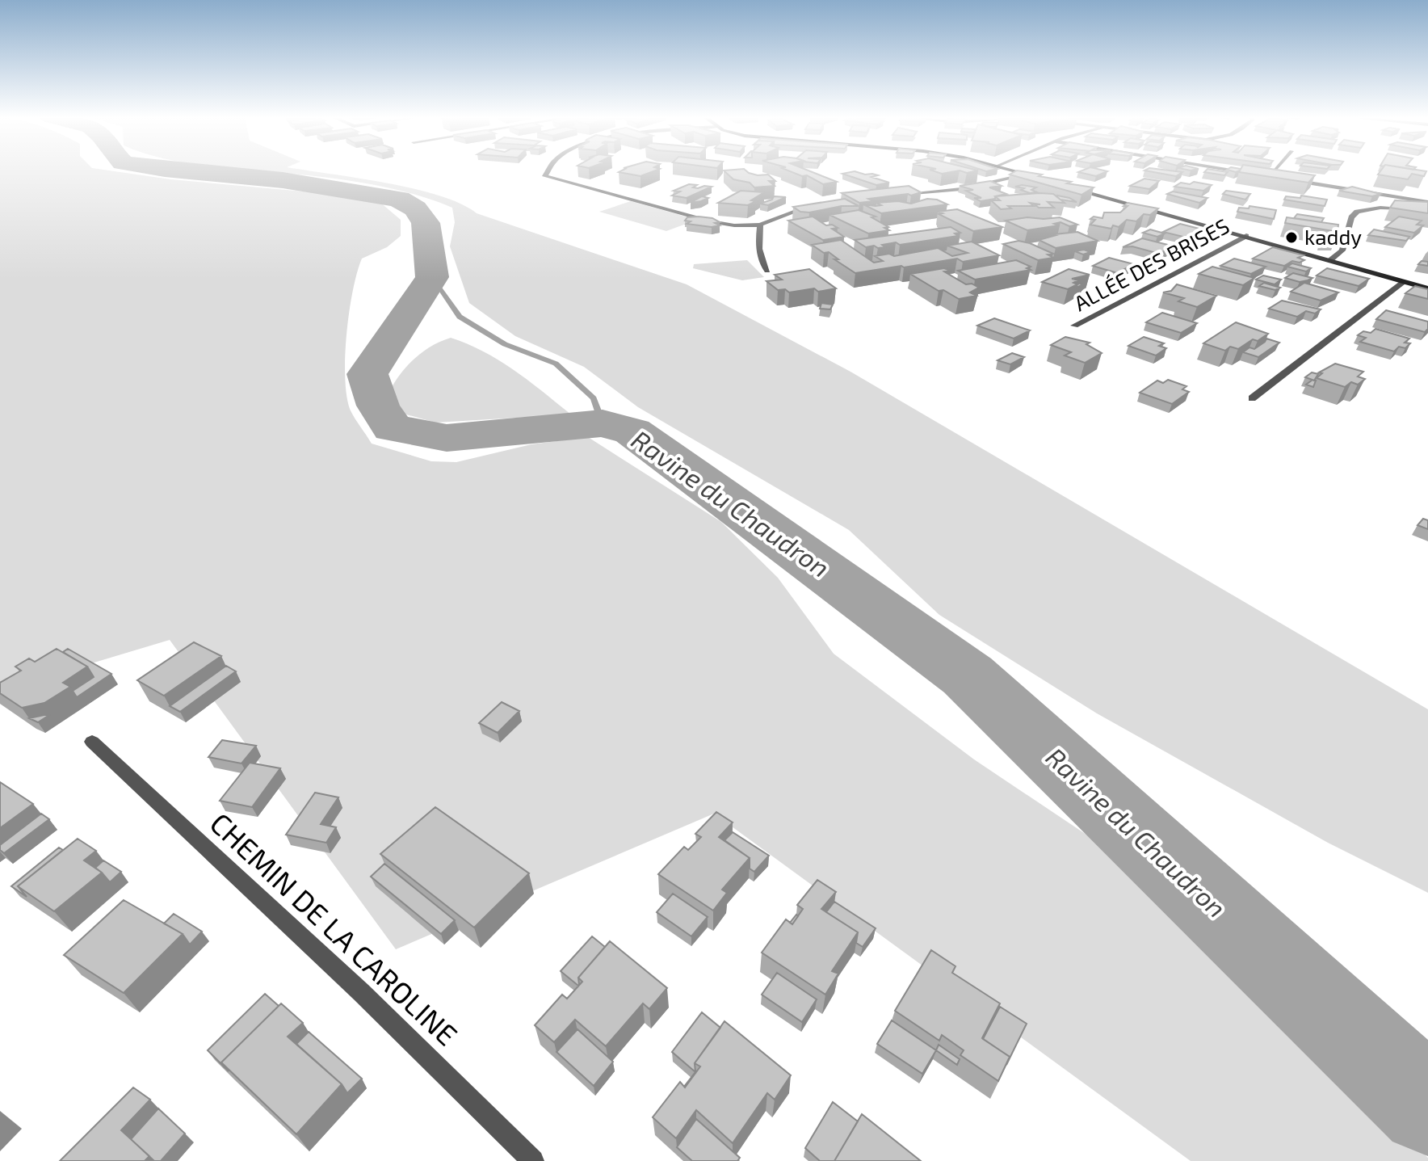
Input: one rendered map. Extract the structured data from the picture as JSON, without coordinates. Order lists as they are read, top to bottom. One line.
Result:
{"streets":{"street":["ALLÉE DES BRISES","CHEMIN DE LA CAROLINE"]},"water":["Ravine du Chaudron"],"places":["kaddy"]}
